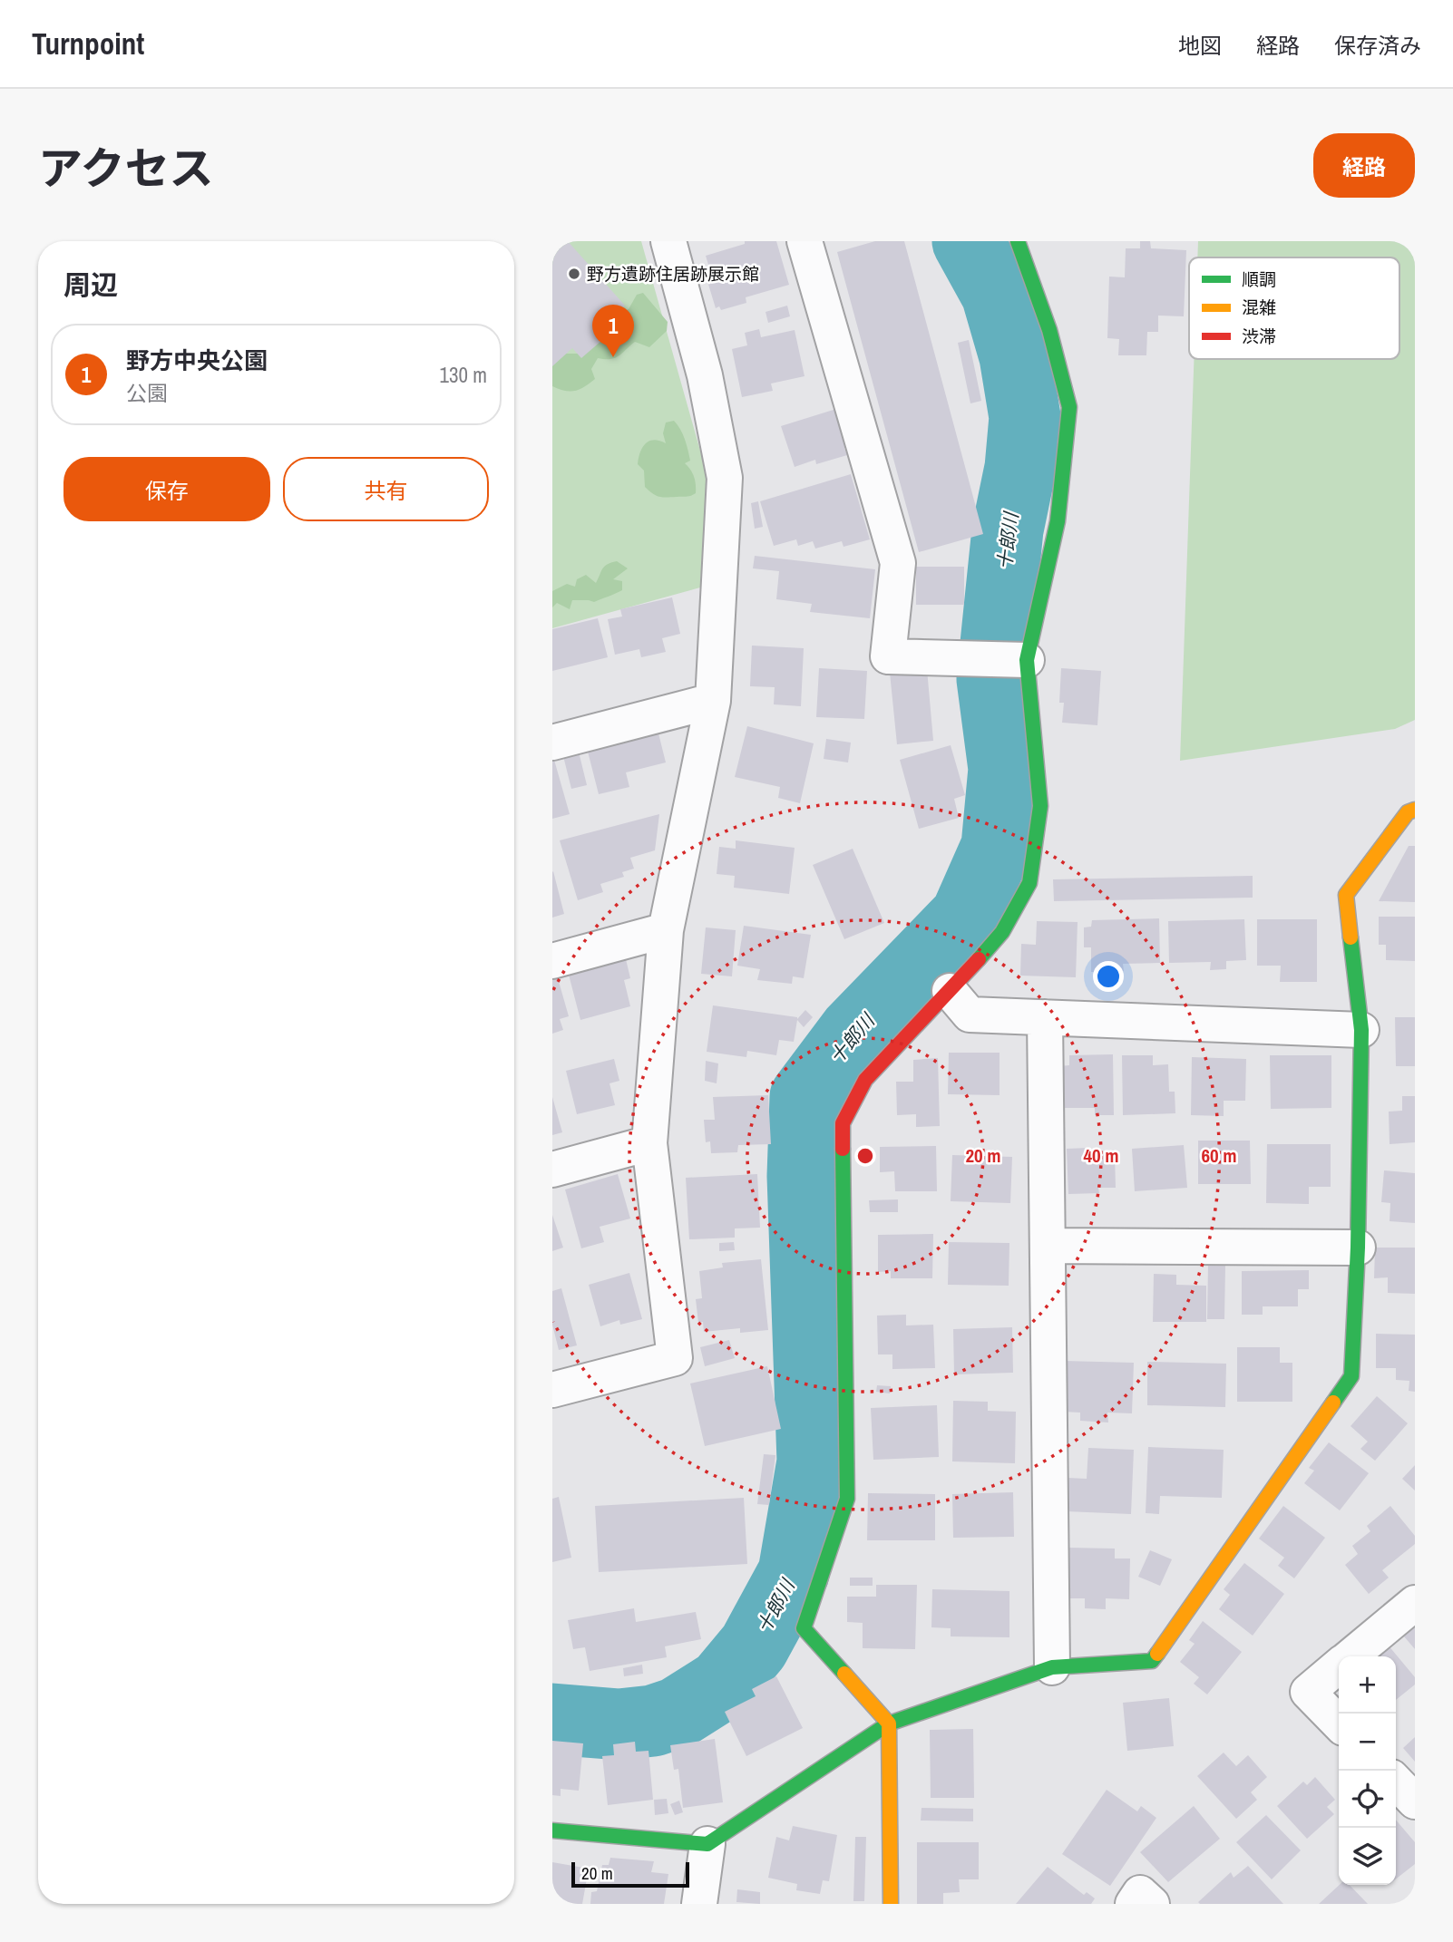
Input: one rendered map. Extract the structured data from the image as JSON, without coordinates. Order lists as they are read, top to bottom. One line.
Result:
{"water":["十郎川"],"places":["野方遺跡住居跡展示館"],"legend":["順調","混雑","渋滞"],"scale_bar":"20 m","page":{"header":"Turnpoint","nav":["地図","経路","保存済み"],"title":"アクセス","buttons":["経路",["保存","共有"]],"heading":"周辺","pins":"1","list":[{"mark":"1","name":"野方中央公園","note":"公園","value":"130 m"}],"map_buttons":["+","−"],"scale":"20 m"},"rings":["20 m","40 m","60 m"]}
